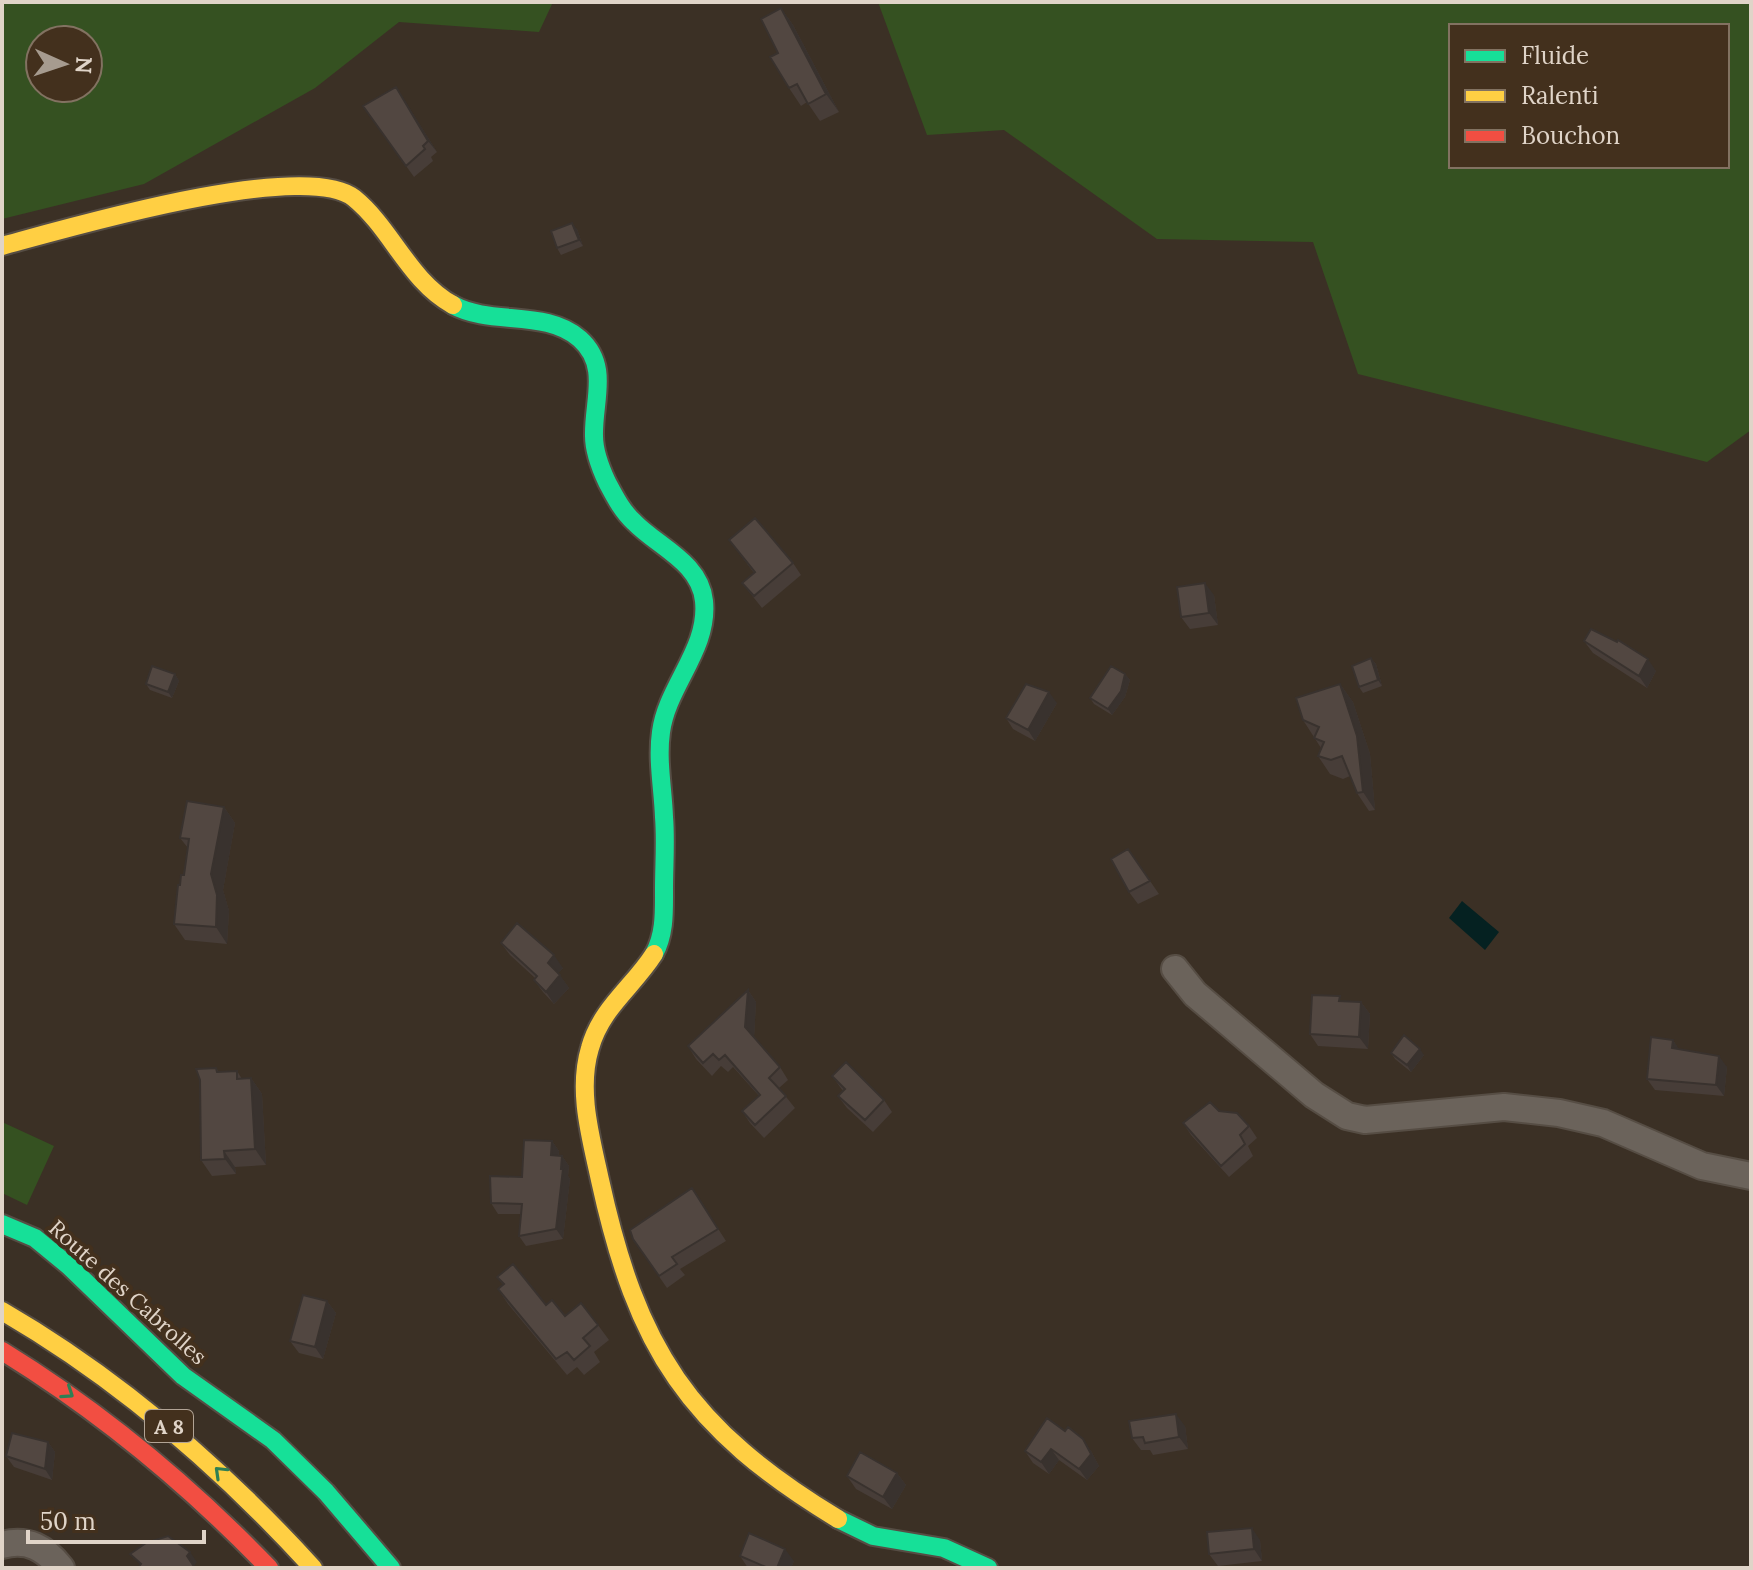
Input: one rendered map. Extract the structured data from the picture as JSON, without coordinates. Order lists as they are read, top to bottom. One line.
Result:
{"streets":{"main road":["Route des Cabrolles","A 8"]},"legend":["Fluide","Ralenti","Bouchon"],"scale_bar":"50 m","north":"right"}
